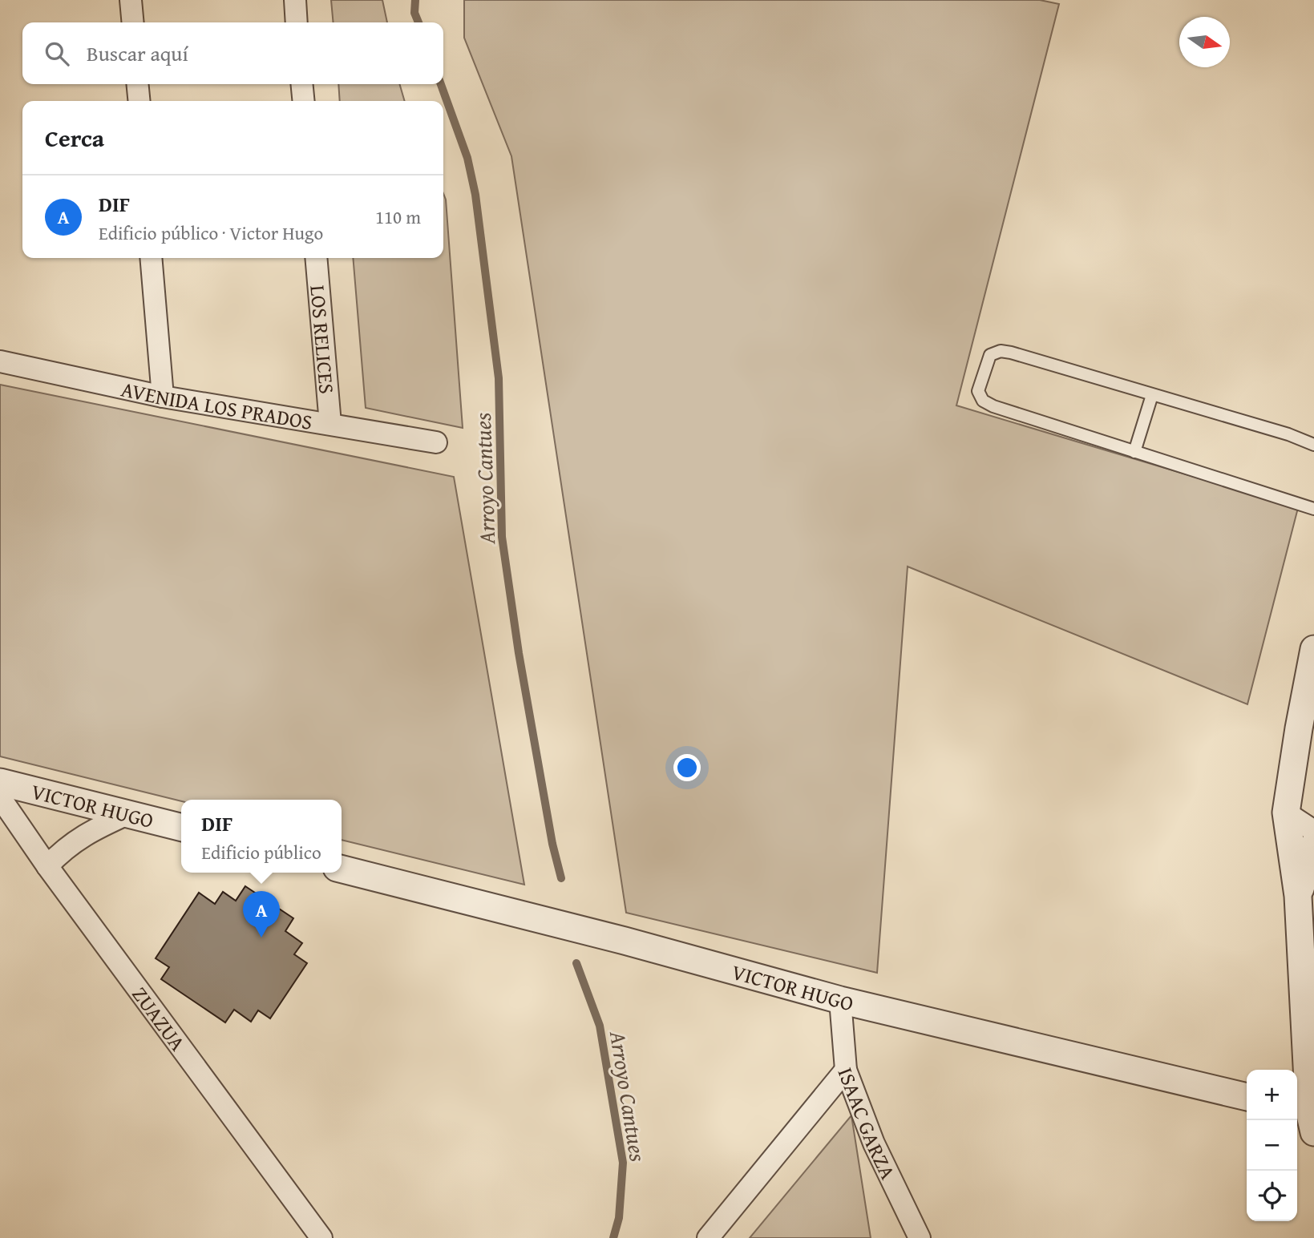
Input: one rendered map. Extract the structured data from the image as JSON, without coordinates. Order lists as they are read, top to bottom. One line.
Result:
{"streets":{"street":["LOS RELICES","AVENIDA LOS PRADOS","VICTOR HUGO","ZUAZUA","ISAAC GARZA"]},"crossings":[["LOS RELICES","AVENIDA LOS PRADOS"],["VICTOR HUGO","ISAAC GARZA"]],"water":["Arroyo Cantues"],"north":"right","page":{"search":"Buscar aquí","heading":"Cerca","list":[{"mark":"A","name":"DIF","note":"Edificio público · Victor Hugo","value":"110 m"}],"popup":["DIF","Edificio público"],"pins":"A","map_buttons":["+","−"]}}
